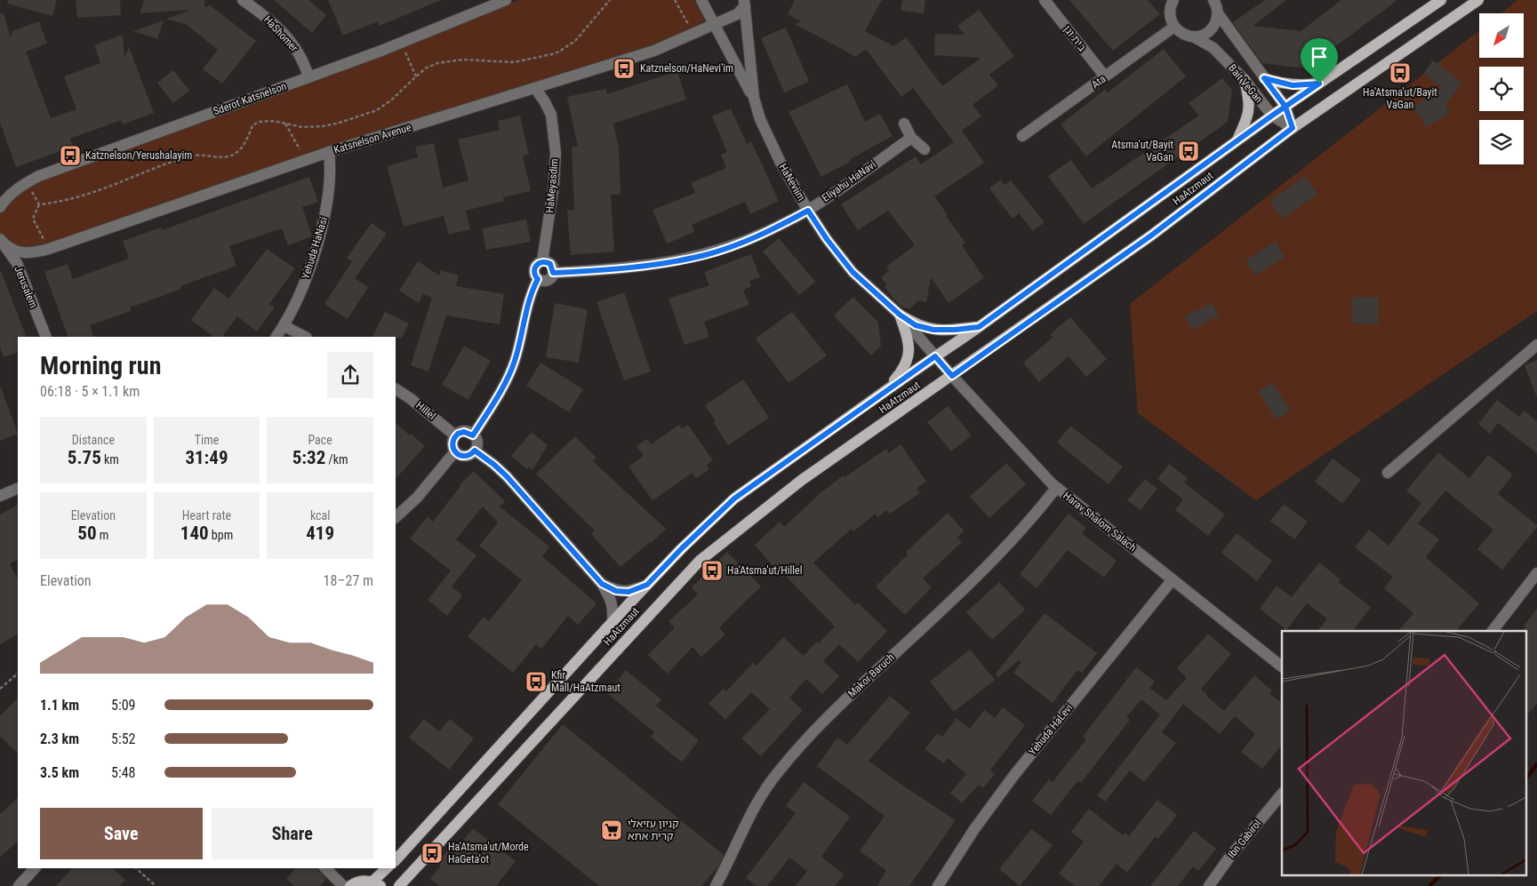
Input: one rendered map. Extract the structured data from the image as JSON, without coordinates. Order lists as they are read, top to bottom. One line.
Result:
{"streets":{"main road":["HaAtzmaut"],"street":["HaShomer","בית וגן","Ata","Bait VeGan","Sderot Katsnelson","Katsnelson Avenue","Eliyahu HaNavi","HaNeviim","HaMeyasdim","Yehuda HaNasi","Jerusalem","Hillel","Harav Shalom Salach","Makor Baruch","Yehuda HaLevi","Ibn Gabirol"]},"crossings":[["HaShomer","Sderot Katsnelson"],["בית וגן","Ata"],["Ata","Bait VeGan"],["Bait VeGan","HaAtzmaut"],["Katsnelson Avenue","HaNeviim"],["Katsnelson Avenue","HaMeyasdim"],["Katsnelson Avenue","Yehuda HaNasi"],["Katsnelson Avenue","Jerusalem"],["Eliyahu HaNavi","HaNeviim"],["Eliyahu HaNavi","HaMeyasdim"],["HaNeviim","HaAtzmaut"],["HaNeviim","Harav Shalom Salach"],["HaAtzmaut","Harav Shalom Salach"],["Harav Shalom Salach","Makor Baruch"],["Harav Shalom Salach","Yehuda HaLevi"]],"places":{"bus stop":["Katznelson/HaNevi'im","Ha'Atsma'ut/Bayit VaGan","Atsma'ut/Bayit VaGan","Katznelson/Yerushalayim","Ha'Atsma'ut/Hillel","Kfir Mall/HaAtzmaut","Ha'Atsma'ut/Morde HaGeta'ot"],"supermarket":["קניון עזיאלי קרית אתא"]},"north":"bottom left","page":{"heading":["Morning run","06:18 · 5 × 1.1 km"],"stats":[["Distance","5.75 km"],["Time","31:49"],["Pace","5:32 /km"],["Elevation","50 m"],["Heart rate","140 bpm"],["kcal","419"]],"chart":["Elevation","18–27 m"],"list":[{"name":"1.1 km","note":"5:09"},{"name":"2.3 km","note":"5:52"},{"name":"3.5 km","note":"5:48"}],"buttons":["Save","Share"]}}
